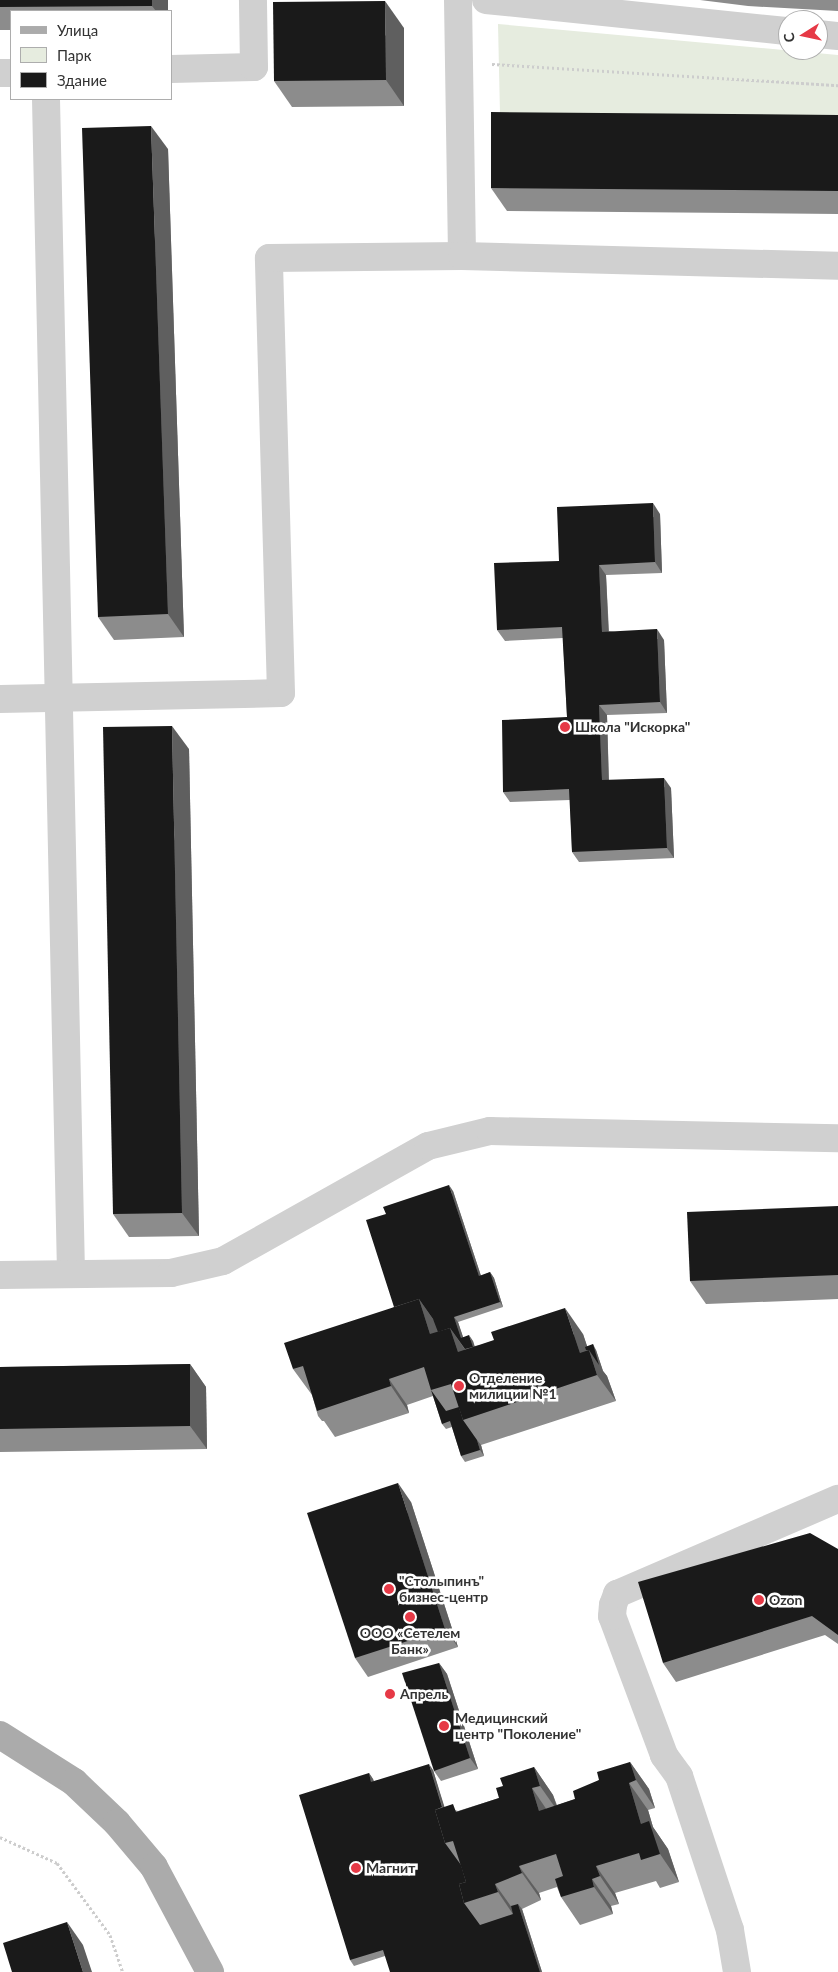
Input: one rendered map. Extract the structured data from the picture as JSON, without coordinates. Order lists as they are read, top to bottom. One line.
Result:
{"places":["Школа \"Искорка\"","Отделение милиции №1","\"Столыпинъ\" бизнес-центр","Ozon","ООО «Сетелем Банк»","Апрель","Медицинский центр \"Поколение\"","Магнит"],"legend":["Улица","Парк","Здание"],"north":"left"}
